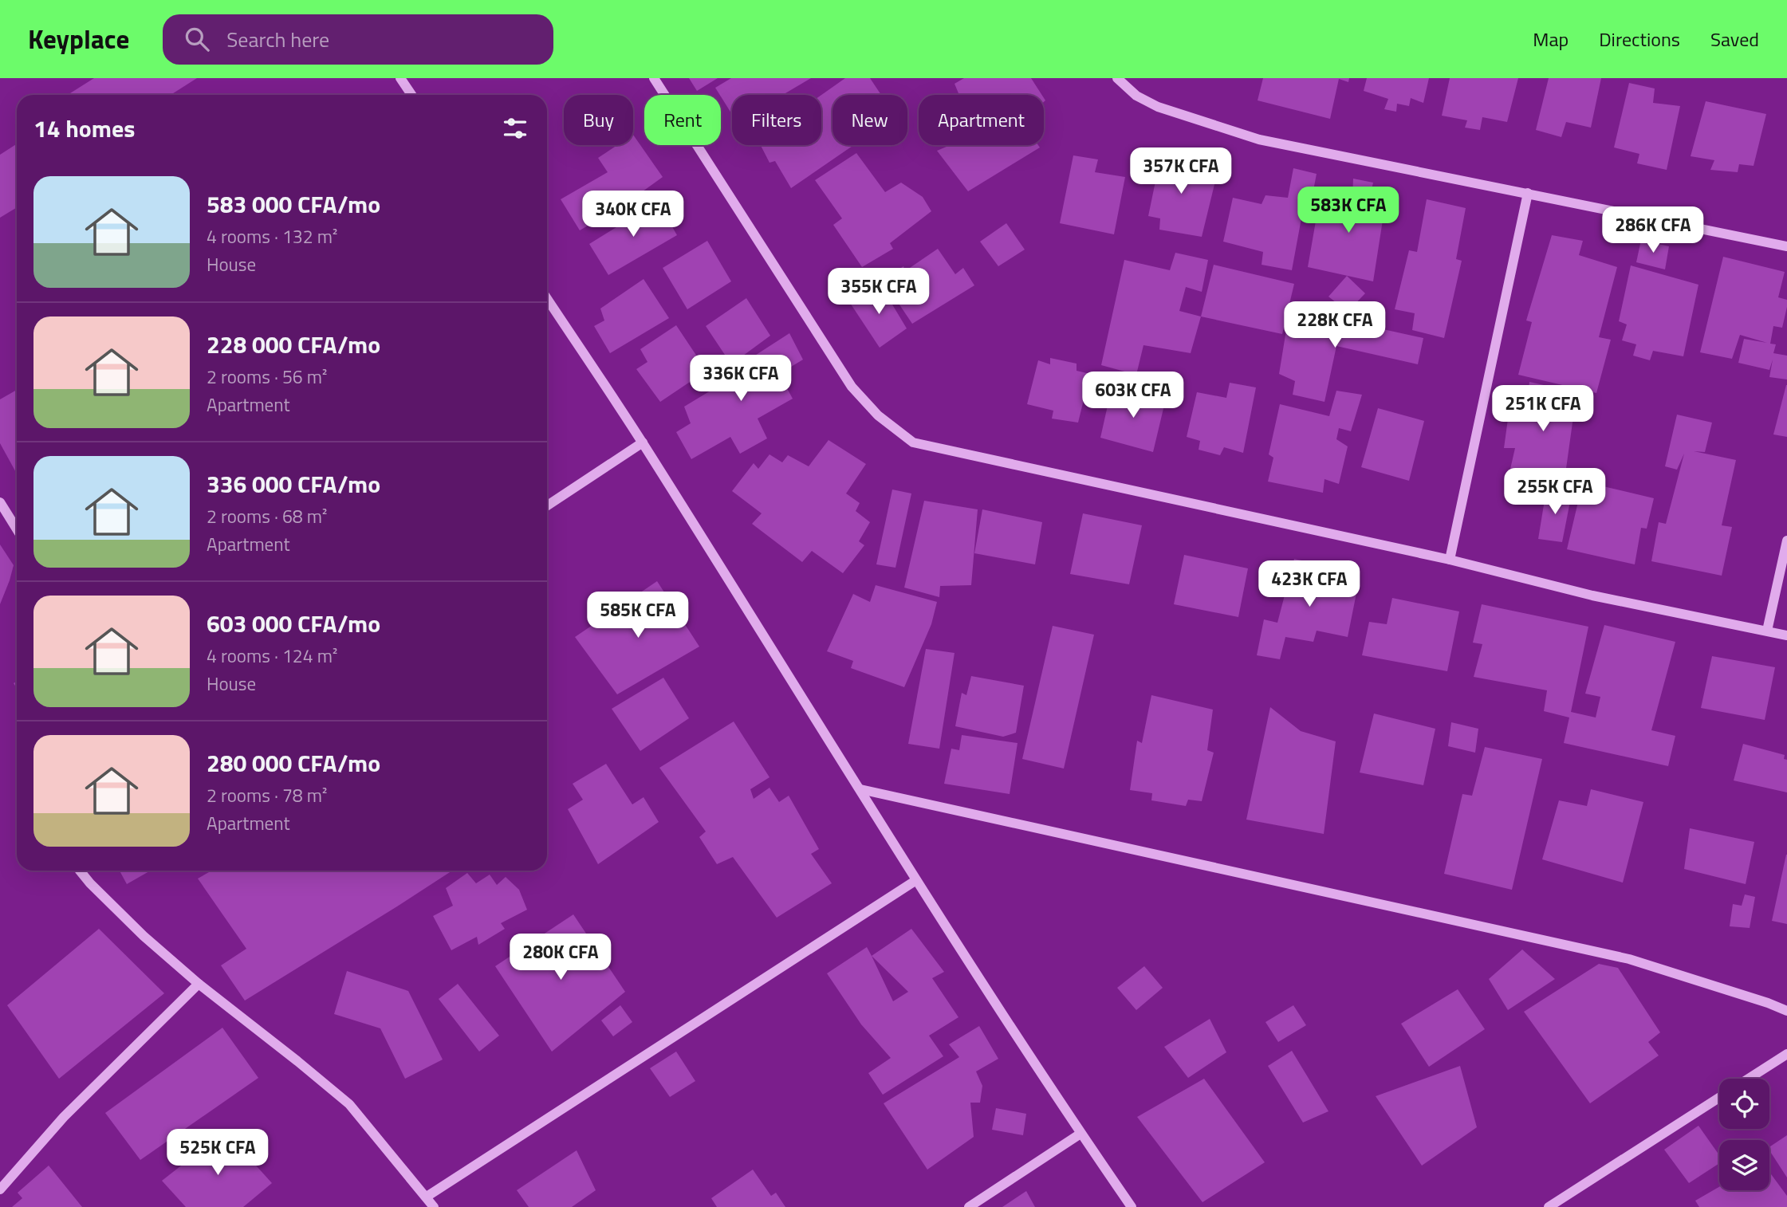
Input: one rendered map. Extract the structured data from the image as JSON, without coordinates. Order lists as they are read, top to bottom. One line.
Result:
{"page":{"header":"Keyplace","search":"Search here","nav":["Map","Directions","Saved"],"chip":["Buy","Rent","Filters","New","Apartment"],"heading":"14 homes","price":["357K CFA","583K CFA","340K CFA","286K CFA","355K CFA","228K CFA","336K CFA","603K CFA","251K CFA","255K CFA","423K CFA","585K CFA","280K CFA","525K CFA"],"list":[{"name":"583 000 CFA/mo","note":"4 rooms · 132 m² · House"},{"name":"228 000 CFA/mo","note":"2 rooms · 56 m² · Apartment"},{"name":"336 000 CFA/mo","note":"2 rooms · 68 m² · Apartment"},{"name":"603 000 CFA/mo","note":"4 rooms · 124 m² · House"},{"name":"280 000 CFA/mo","note":"2 rooms · 78 m² · Apartment"}]}}
